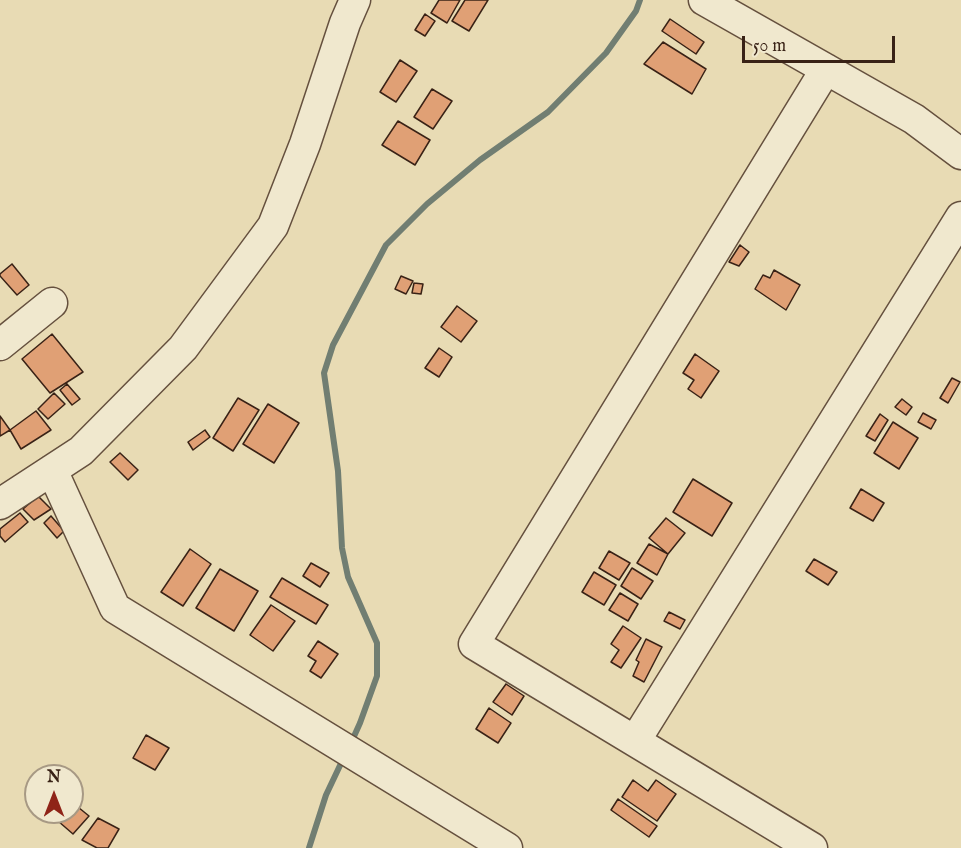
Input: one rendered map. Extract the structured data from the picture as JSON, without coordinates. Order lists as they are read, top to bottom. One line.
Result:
{"scale_bar":"50 m","north":"top"}
